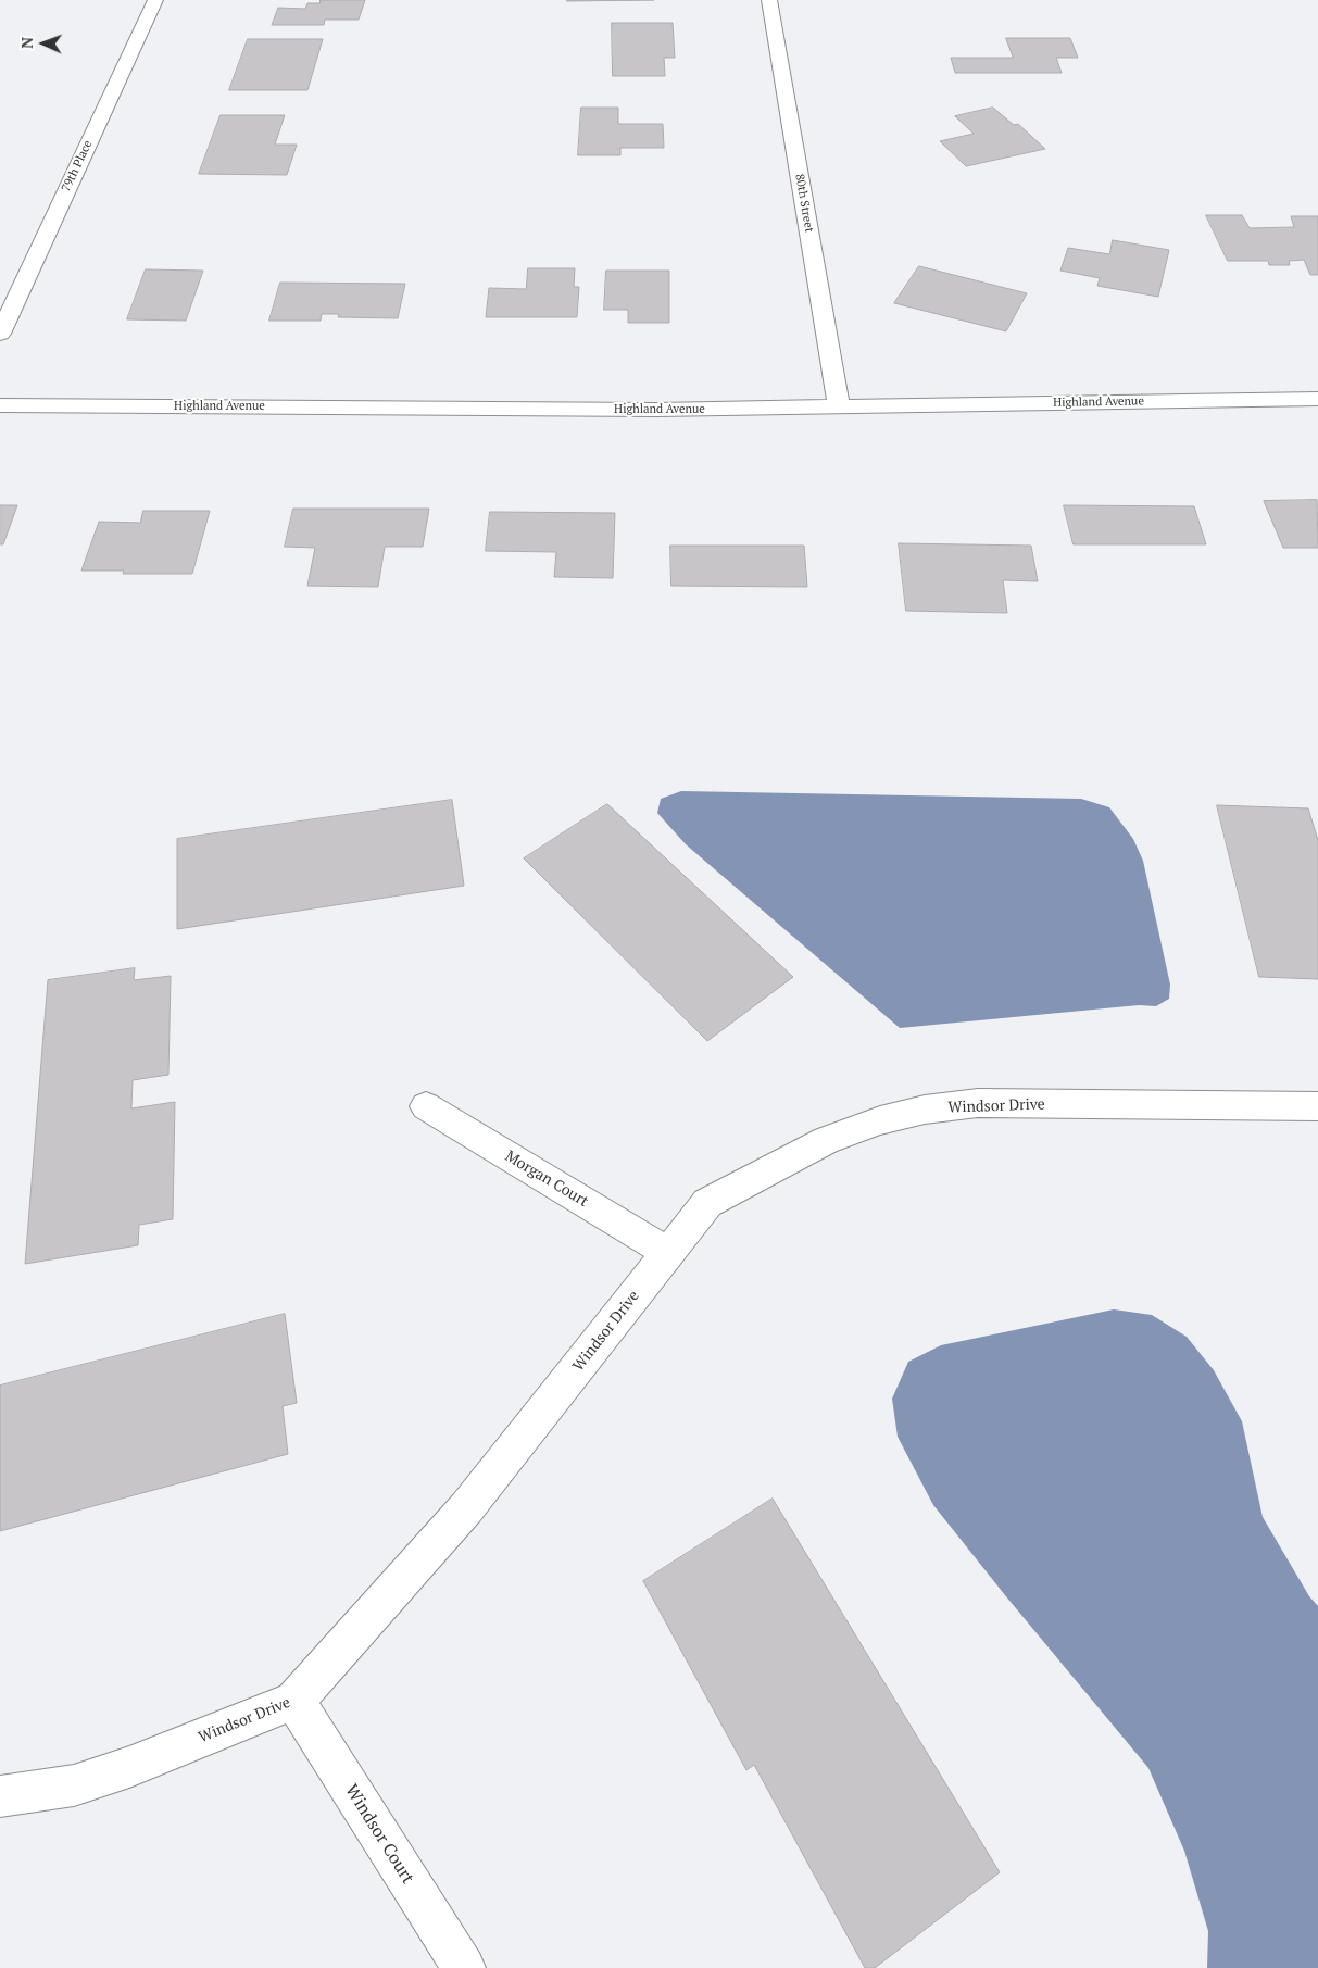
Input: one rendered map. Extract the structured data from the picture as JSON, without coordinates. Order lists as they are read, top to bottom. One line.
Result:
{"streets":{"street":["79th Place","80th Street","Highland Avenue","Windsor Drive","Morgan Court","Windsor Court"]},"crossings":[["80th Street","Highland Avenue"],["Windsor Drive","Morgan Court"],["Windsor Drive","Windsor Court"]],"north":"left"}
